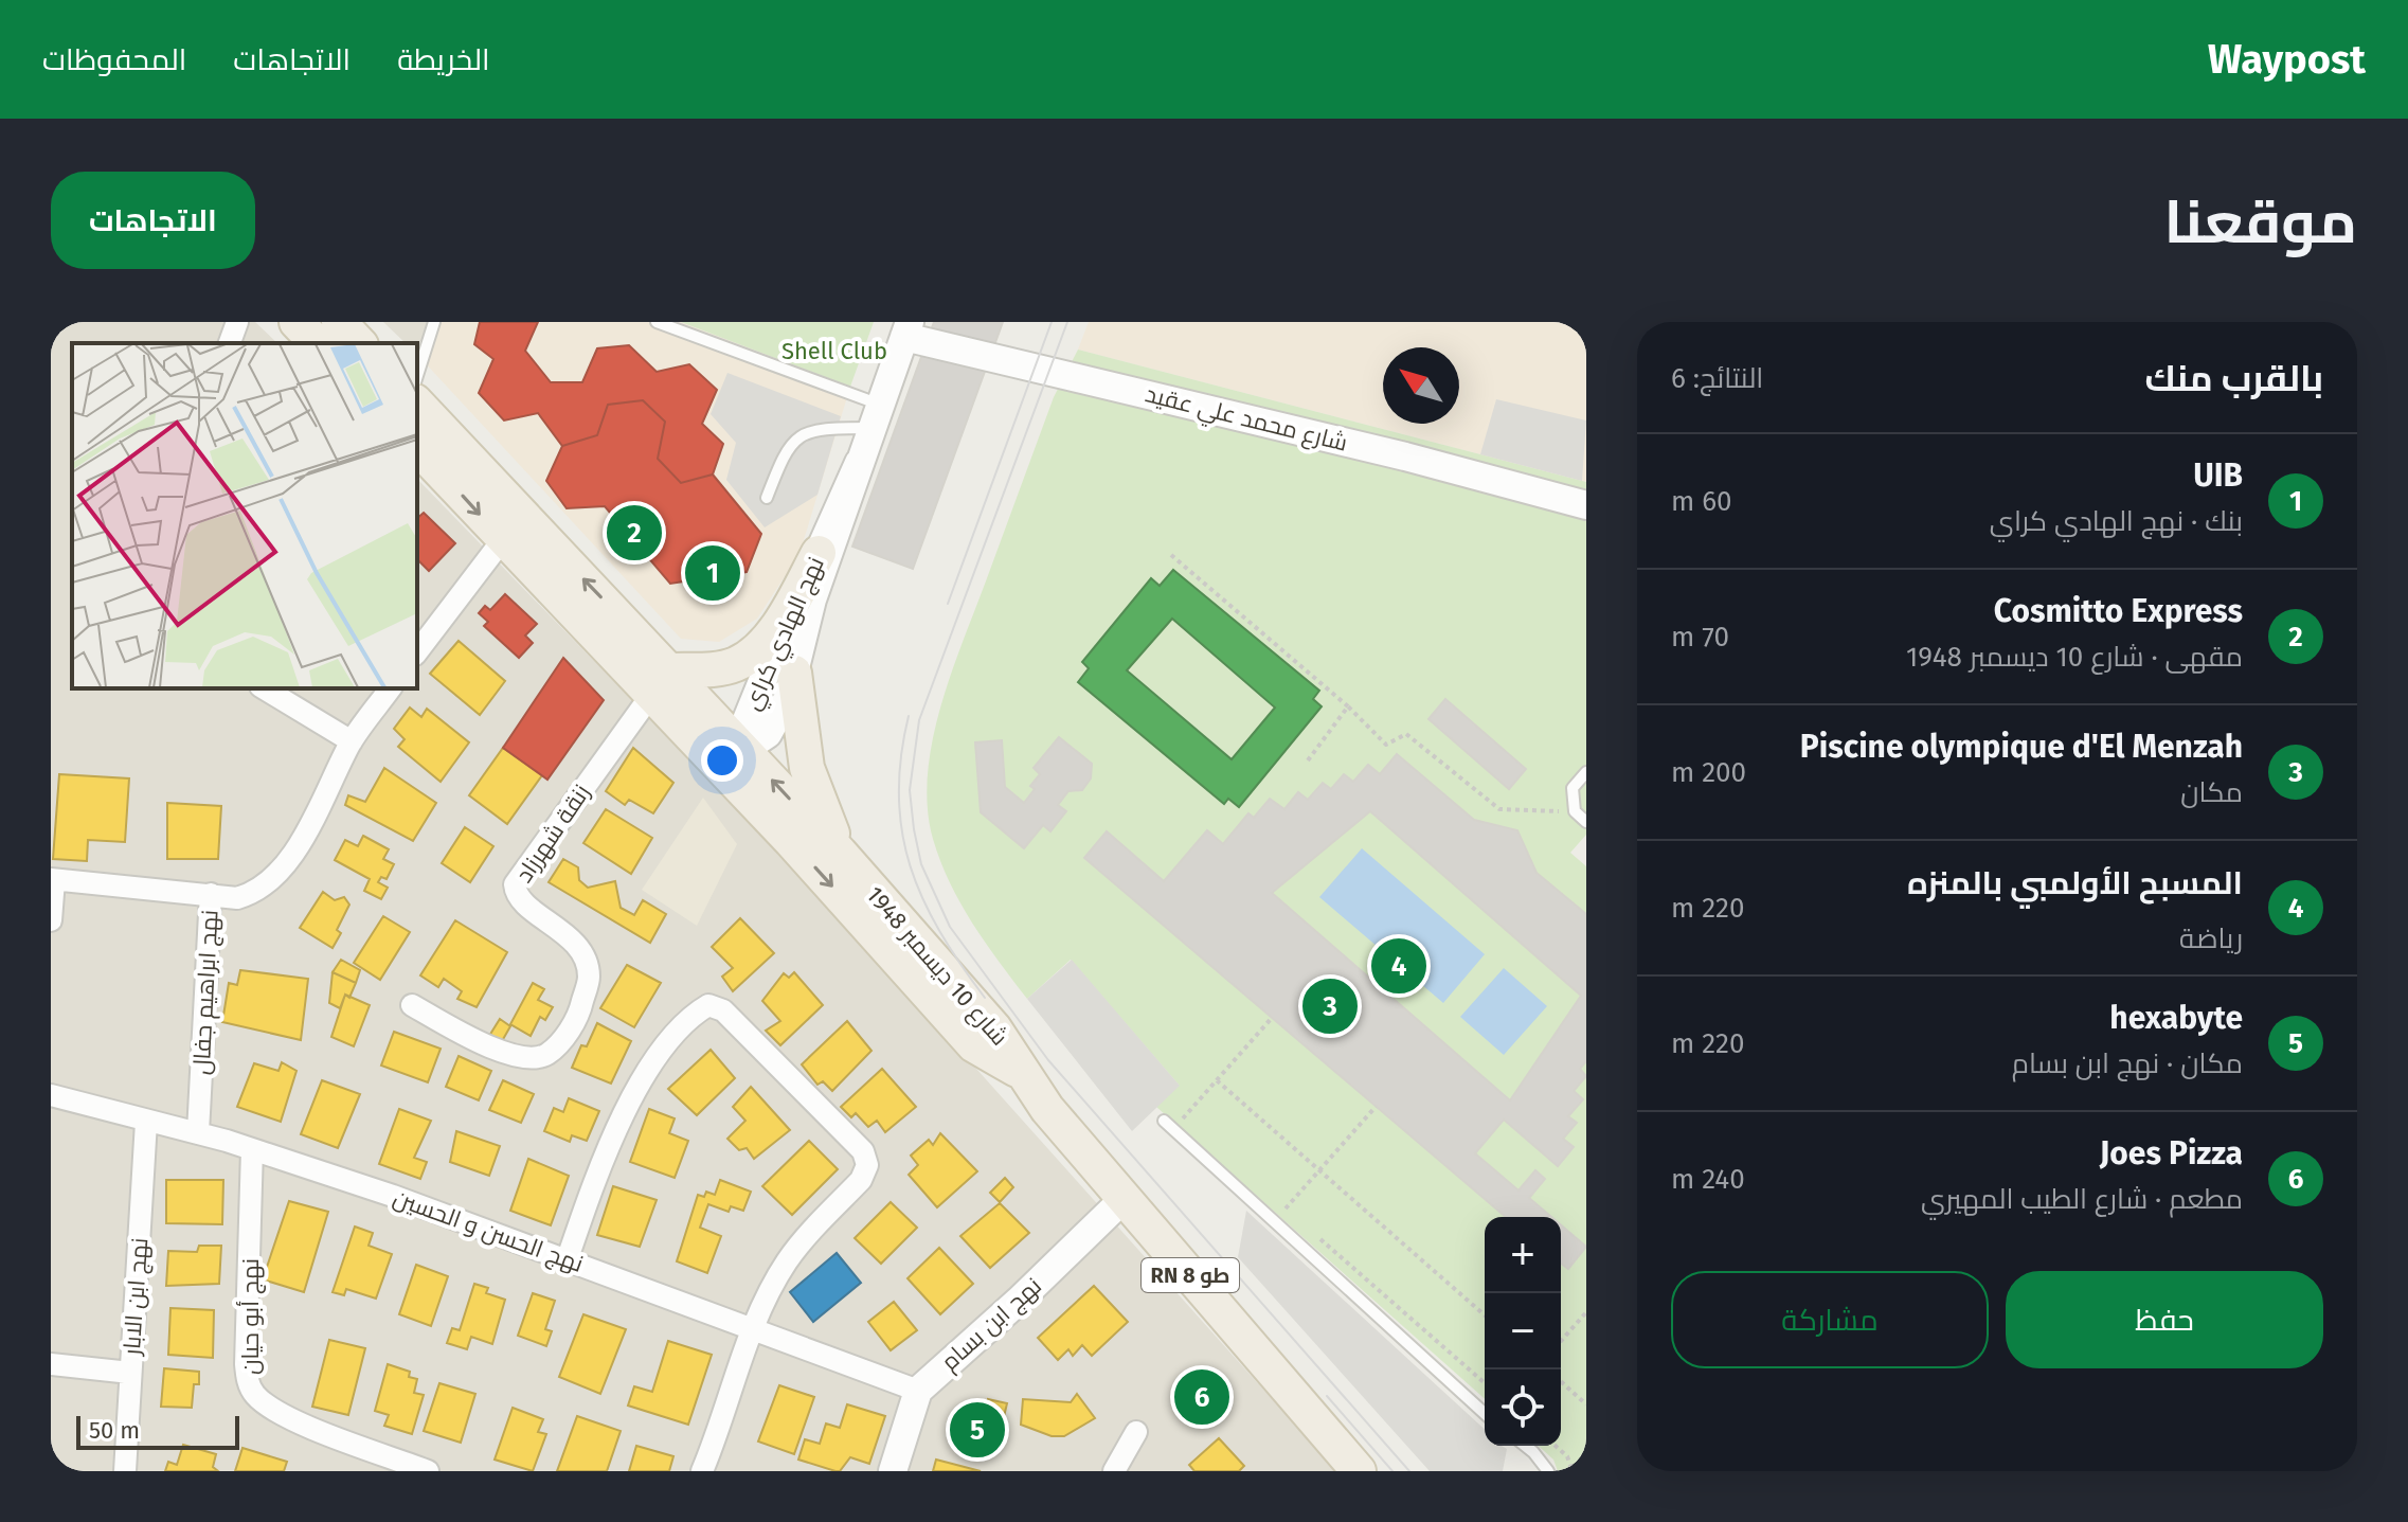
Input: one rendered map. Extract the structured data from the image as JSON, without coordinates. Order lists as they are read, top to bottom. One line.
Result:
{"streets":{"main road":["شارع 10 ديسمبر 1948","RN 8 طو"],"street":["شارع محمد علي عقيد","نهج الهادي كراي","زنقة شهرزاد","نهج ابراهيم جفال","نهج الحسن و الحسين","نهج ابن الابار","نهج أبو حيان","نهج ابن بسام"]},"crossings":[["شارع محمد علي عقيد","نهج الهادي كراي"],["نهج الهادي كراي","شارع 10 ديسمبر 1948"],["زنقة شهرزاد","شارع 10 ديسمبر 1948"],["شارع 10 ديسمبر 1948","RN 8 طو"],["نهج ابراهيم جفال","نهج الحسن و الحسين"],["نهج الحسن و الحسين","نهج ابن الابار"],["نهج الحسن و الحسين","نهج أبو حيان"],["نهج الحسن و الحسين","نهج ابن بسام"],["RN 8 طو","نهج ابن بسام"]],"parks":["Shell Club"],"scale_bar":"50 m","north":"top left","page":{"header":"Waypost","nav":["الخريطة","الاتجاهات","المحفوظات"],"title":"موقعنا","buttons":["الاتجاهات",["حفظ","مشاركة"]],"heading":["بالقرب منك","النتائج: 6"],"list":[{"mark":"1","name":"UIB","note":"بنك · نهج الهادي كراي","value":"60 m"},{"mark":"2","name":"Cosmitto Express","note":"مقهى · شارع 10 ديسمبر 1948","value":"70 m"},{"mark":"3","name":"Piscine olympique d'El Menzah","note":"مكان","value":"200 m"},{"mark":"4","name":"المسبح الأولمبي بالمنزه","note":"رياضة","value":"220 m"},{"mark":"5","name":"hexabyte","note":"مكان · نهج ابن بسام","value":"220 m"},{"mark":"6","name":"Joes Pizza","note":"مطعم · شارع الطيب المهيري","value":"240 m"}],"pins":["2","1","4","3","6","5"],"map_buttons":["+","−"],"scale":"50 m"}}
